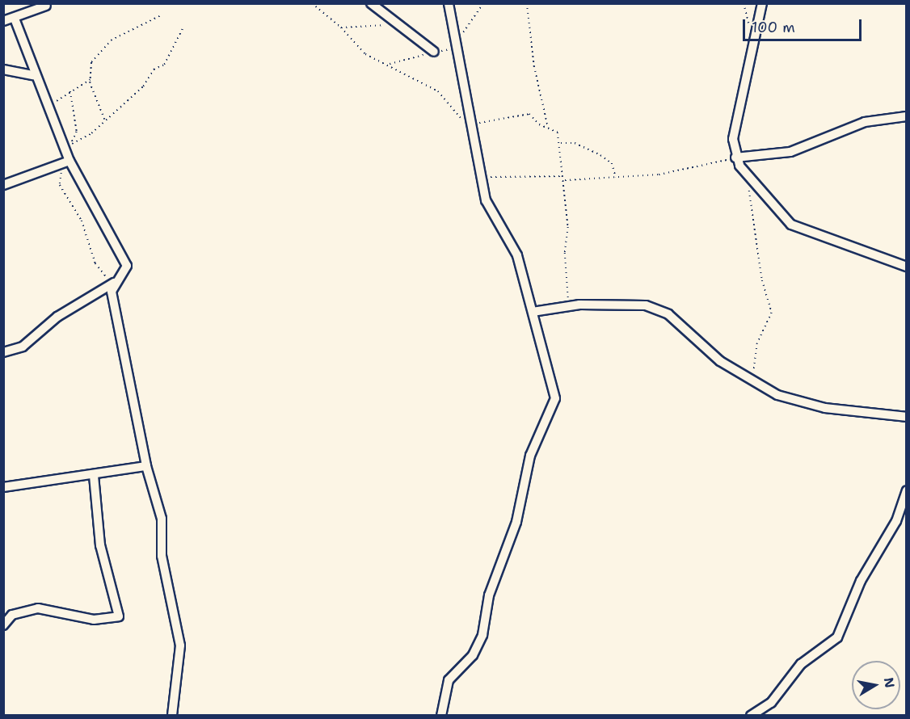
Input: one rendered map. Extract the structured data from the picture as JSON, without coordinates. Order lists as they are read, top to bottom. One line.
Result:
{"scale_bar":"100 m","north":"right"}
